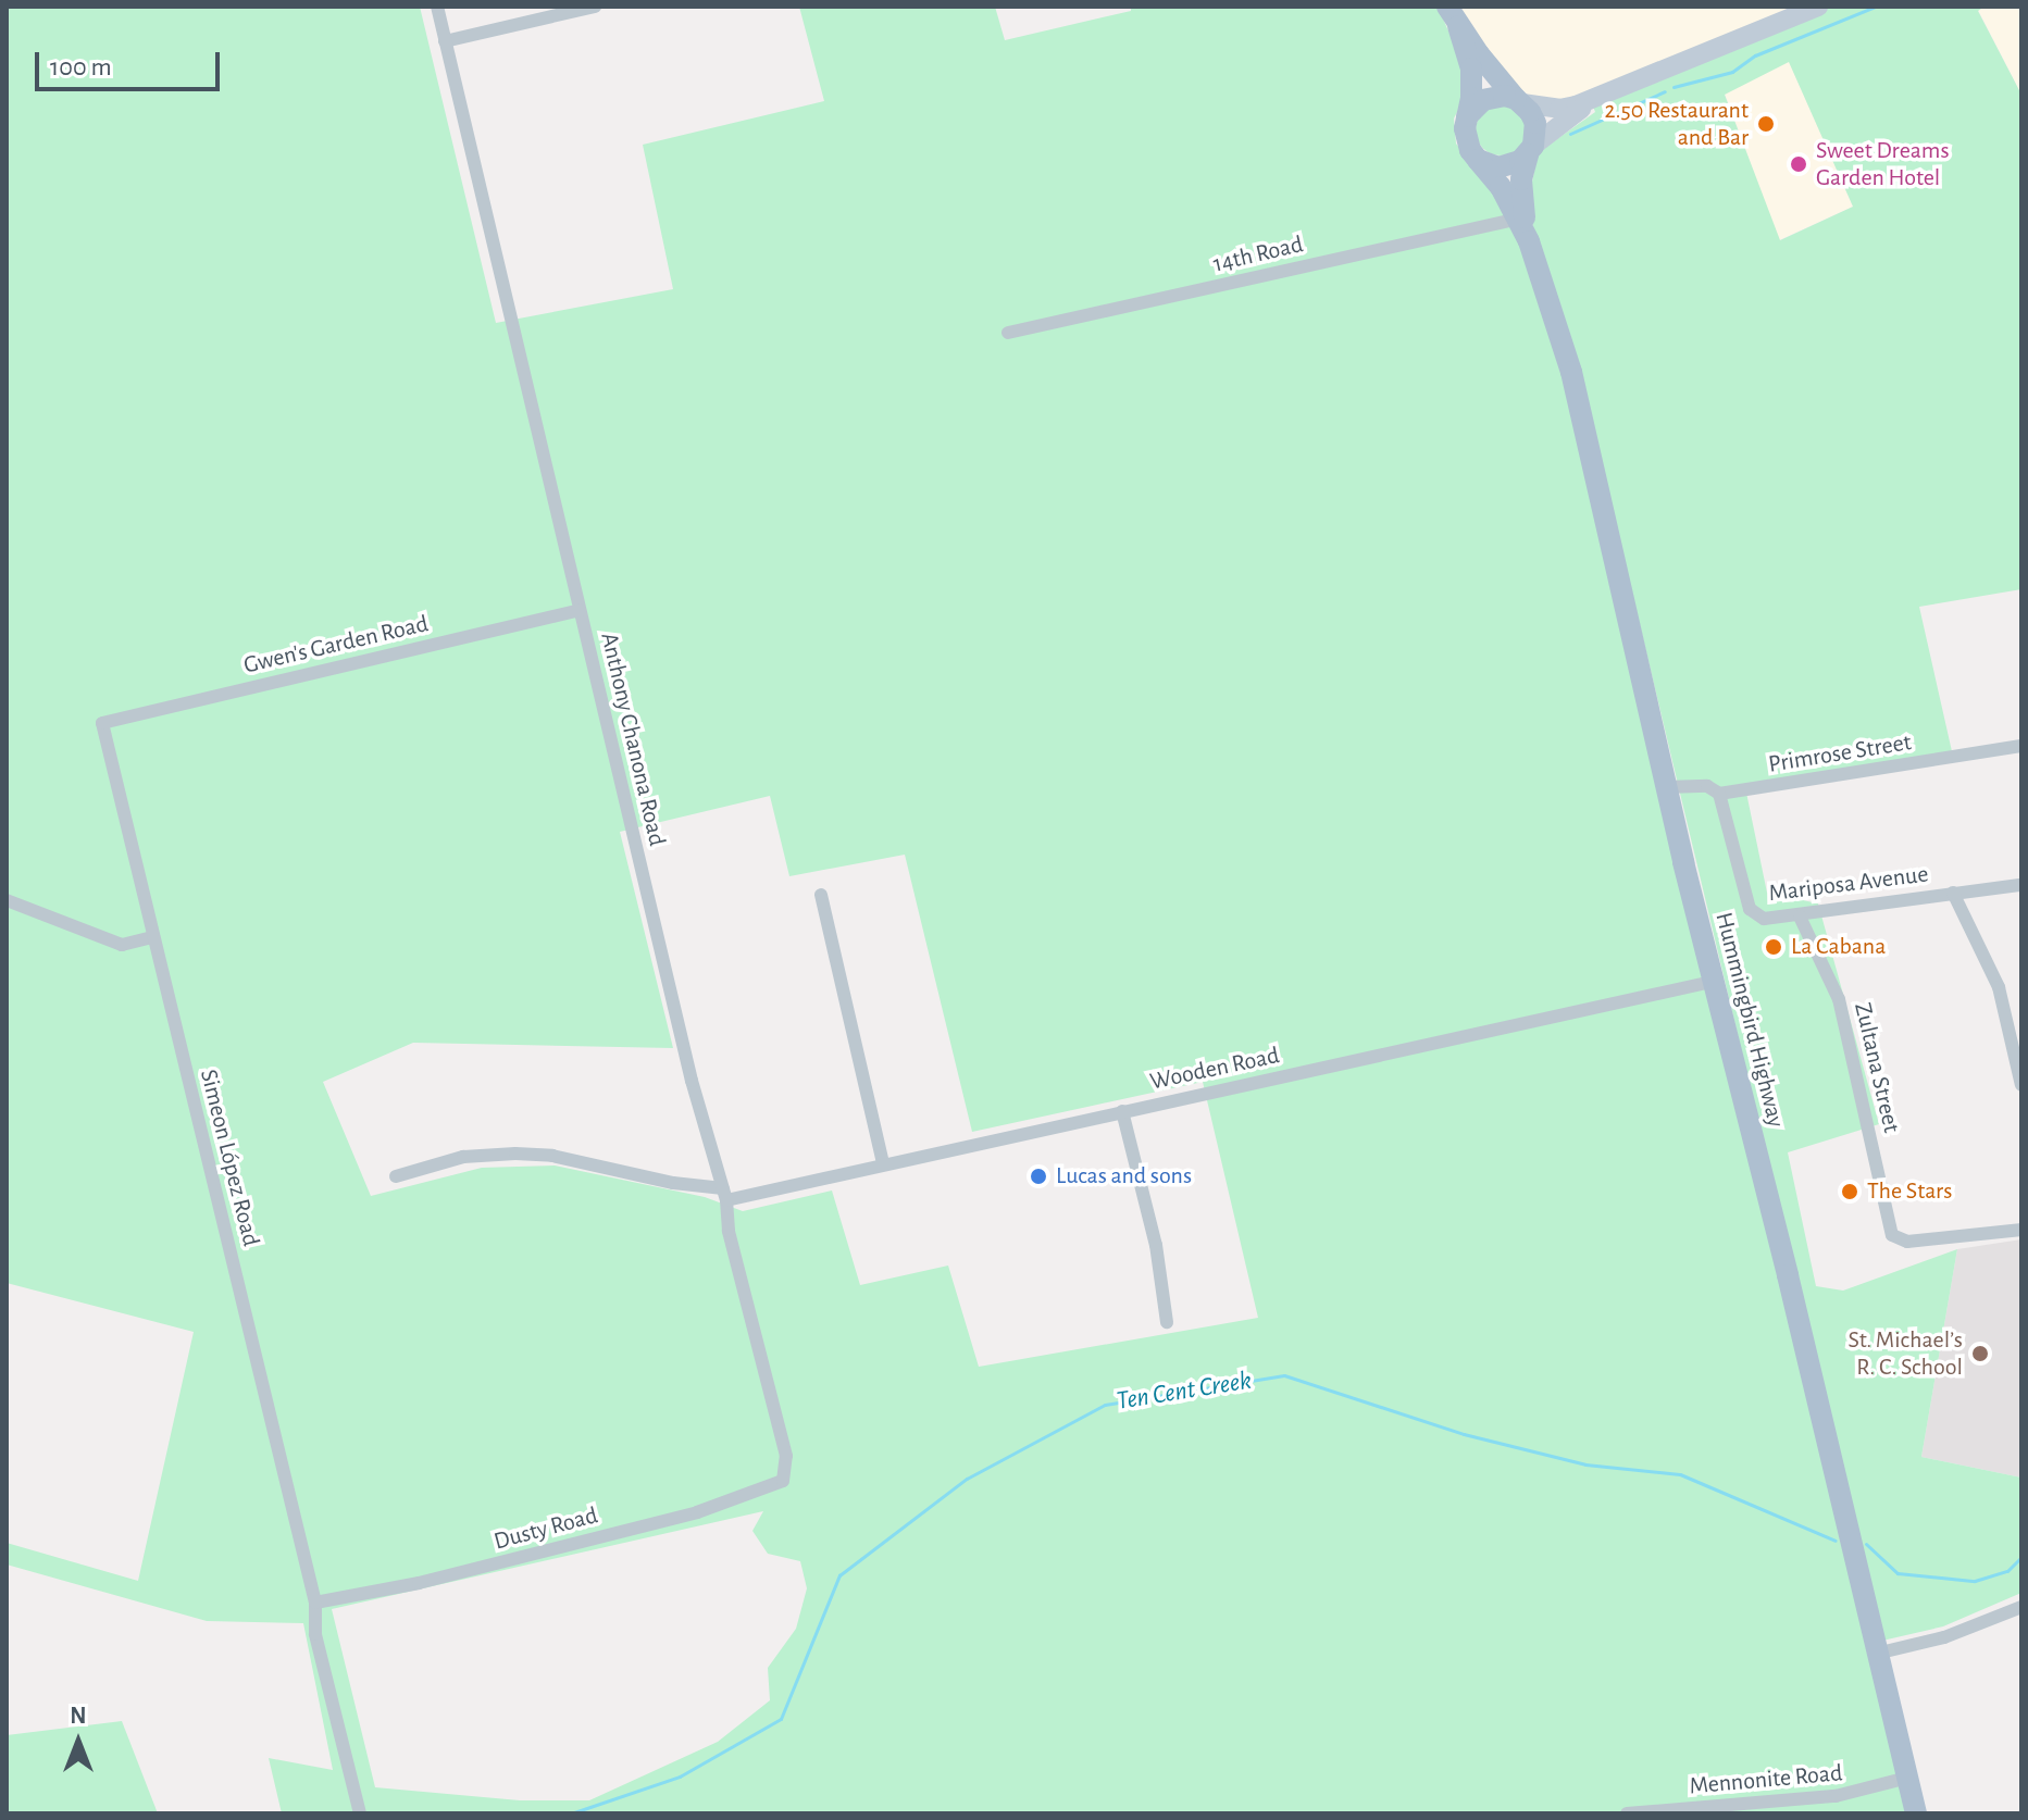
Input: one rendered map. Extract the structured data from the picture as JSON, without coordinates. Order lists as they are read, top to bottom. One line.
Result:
{"streets":{"main road":["Hummingbird Highway"],"street":["14th Road","Gwen's Garden Road","Anthony Chanona Road","Primrose Street","Mariposa Avenue","Zultana Street","Wooden Road","Simeon López Road","Dusty Road","Mennonite Road"]},"crossings":[["14th Road","Hummingbird Highway"],["Gwen's Garden Road","Anthony Chanona Road"],["Gwen's Garden Road","Simeon López Road"],["Anthony Chanona Road","Wooden Road"],["Anthony Chanona Road","Dusty Road"],["Primrose Street","Mariposa Avenue"],["Primrose Street","Hummingbird Highway"],["Mariposa Avenue","Zultana Street"],["Hummingbird Highway","Wooden Road"],["Hummingbird Highway","Mennonite Road"],["Simeon López Road","Dusty Road"]],"water":["Ten Cent Creek"],"places":["2.50 Restaurant and Bar","Sweet Dreams Garden Hotel","La Cabana","Lucas and sons","The Stars","St. Michael’s R. C. School"],"scale_bar":"100 m","north":"top"}
